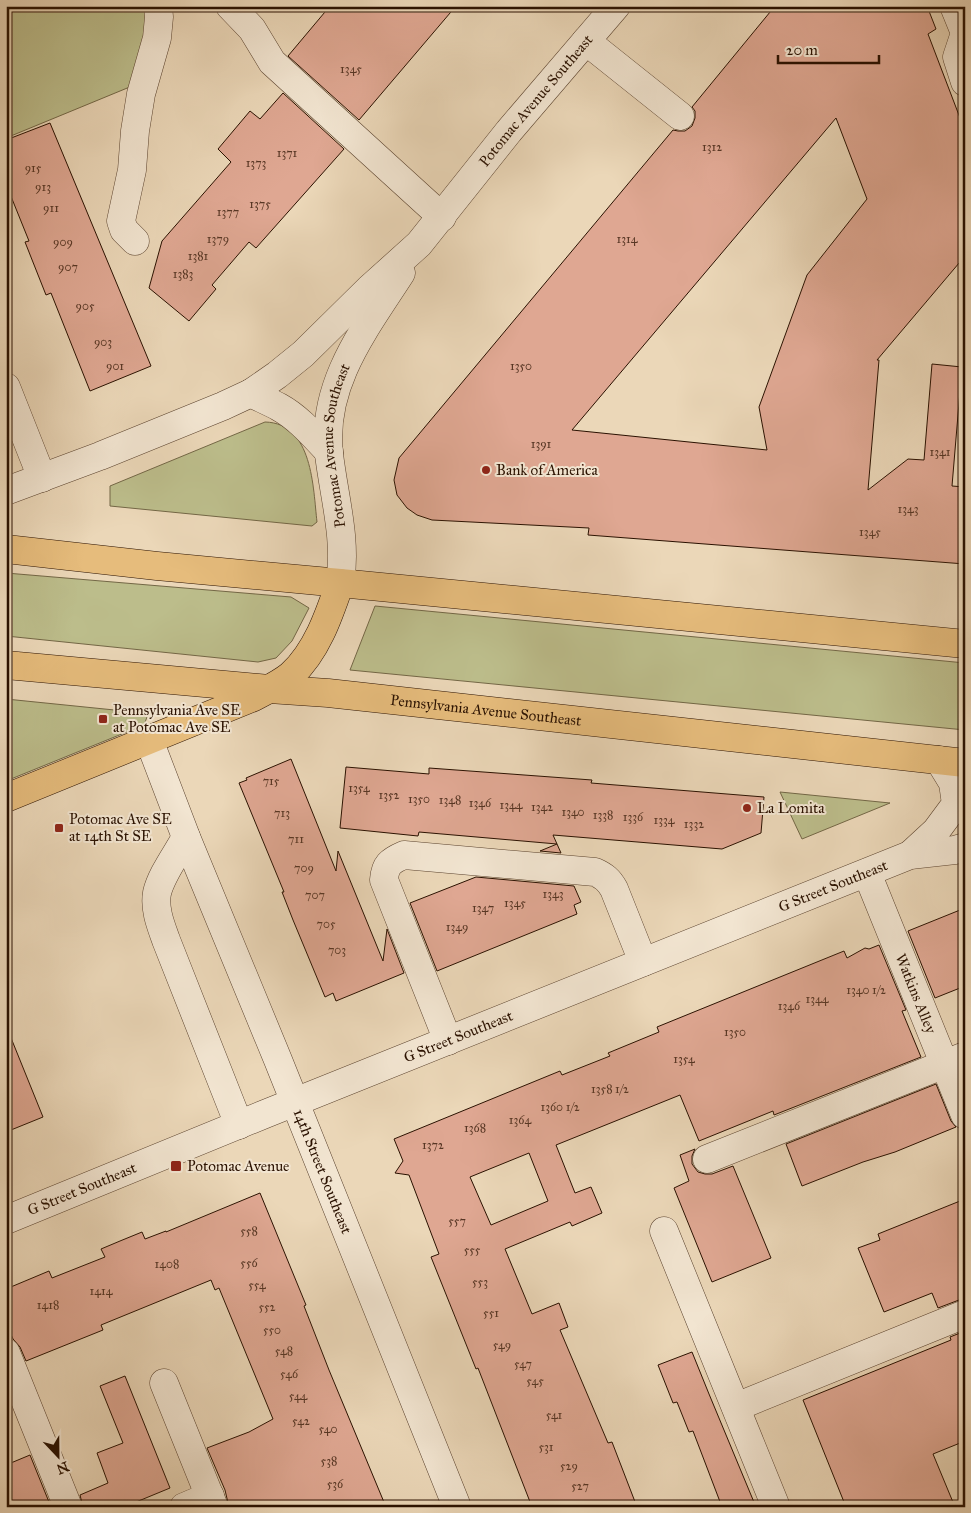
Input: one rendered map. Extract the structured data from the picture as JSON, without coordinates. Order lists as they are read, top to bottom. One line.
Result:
{"streets":{"main road":["Potomac Avenue Southeast","Pennsylvania Avenue Southeast"],"street":["G Street Southeast","Watkins Alley","14th Street Southeast"]},"crossings":[["Potomac Avenue Southeast","Pennsylvania Avenue Southeast"],["Potomac Avenue Southeast","14th Street Southeast"],["Pennsylvania Avenue Southeast","G Street Southeast"],["G Street Southeast","Watkins Alley"],["G Street Southeast","14th Street Southeast"]],"places":{"other":["Bank of America","La Lomita"],"transit":["Pennsylvania Ave SE at Potomac Ave SE","Potomac Ave SE at 14th St SE","Potomac Avenue"]},"house_numbers":["1345","1312","1371","1373","915","913","1375","911","1377","1379","1314","909","1381","907","1383","905","903","901","1350","1391","1341","1343","1345","715","1354","1352","1350","1348","1346","1344","1342","1340","713","1338","1336","1334","1332","711","709","1343","707","1345","1347","705","1349","703","1340 1/2","1344","1346","1350","1354","1358 1/2","1360 1/2","1364","1368","1372","557","558","555","556","1408","553","554","1414","1418","552","551","550","549","548","547","546","545","544","541","542","540","531","538","529","536","527"],"scale_bar":"20 m","north":"bottom"}
